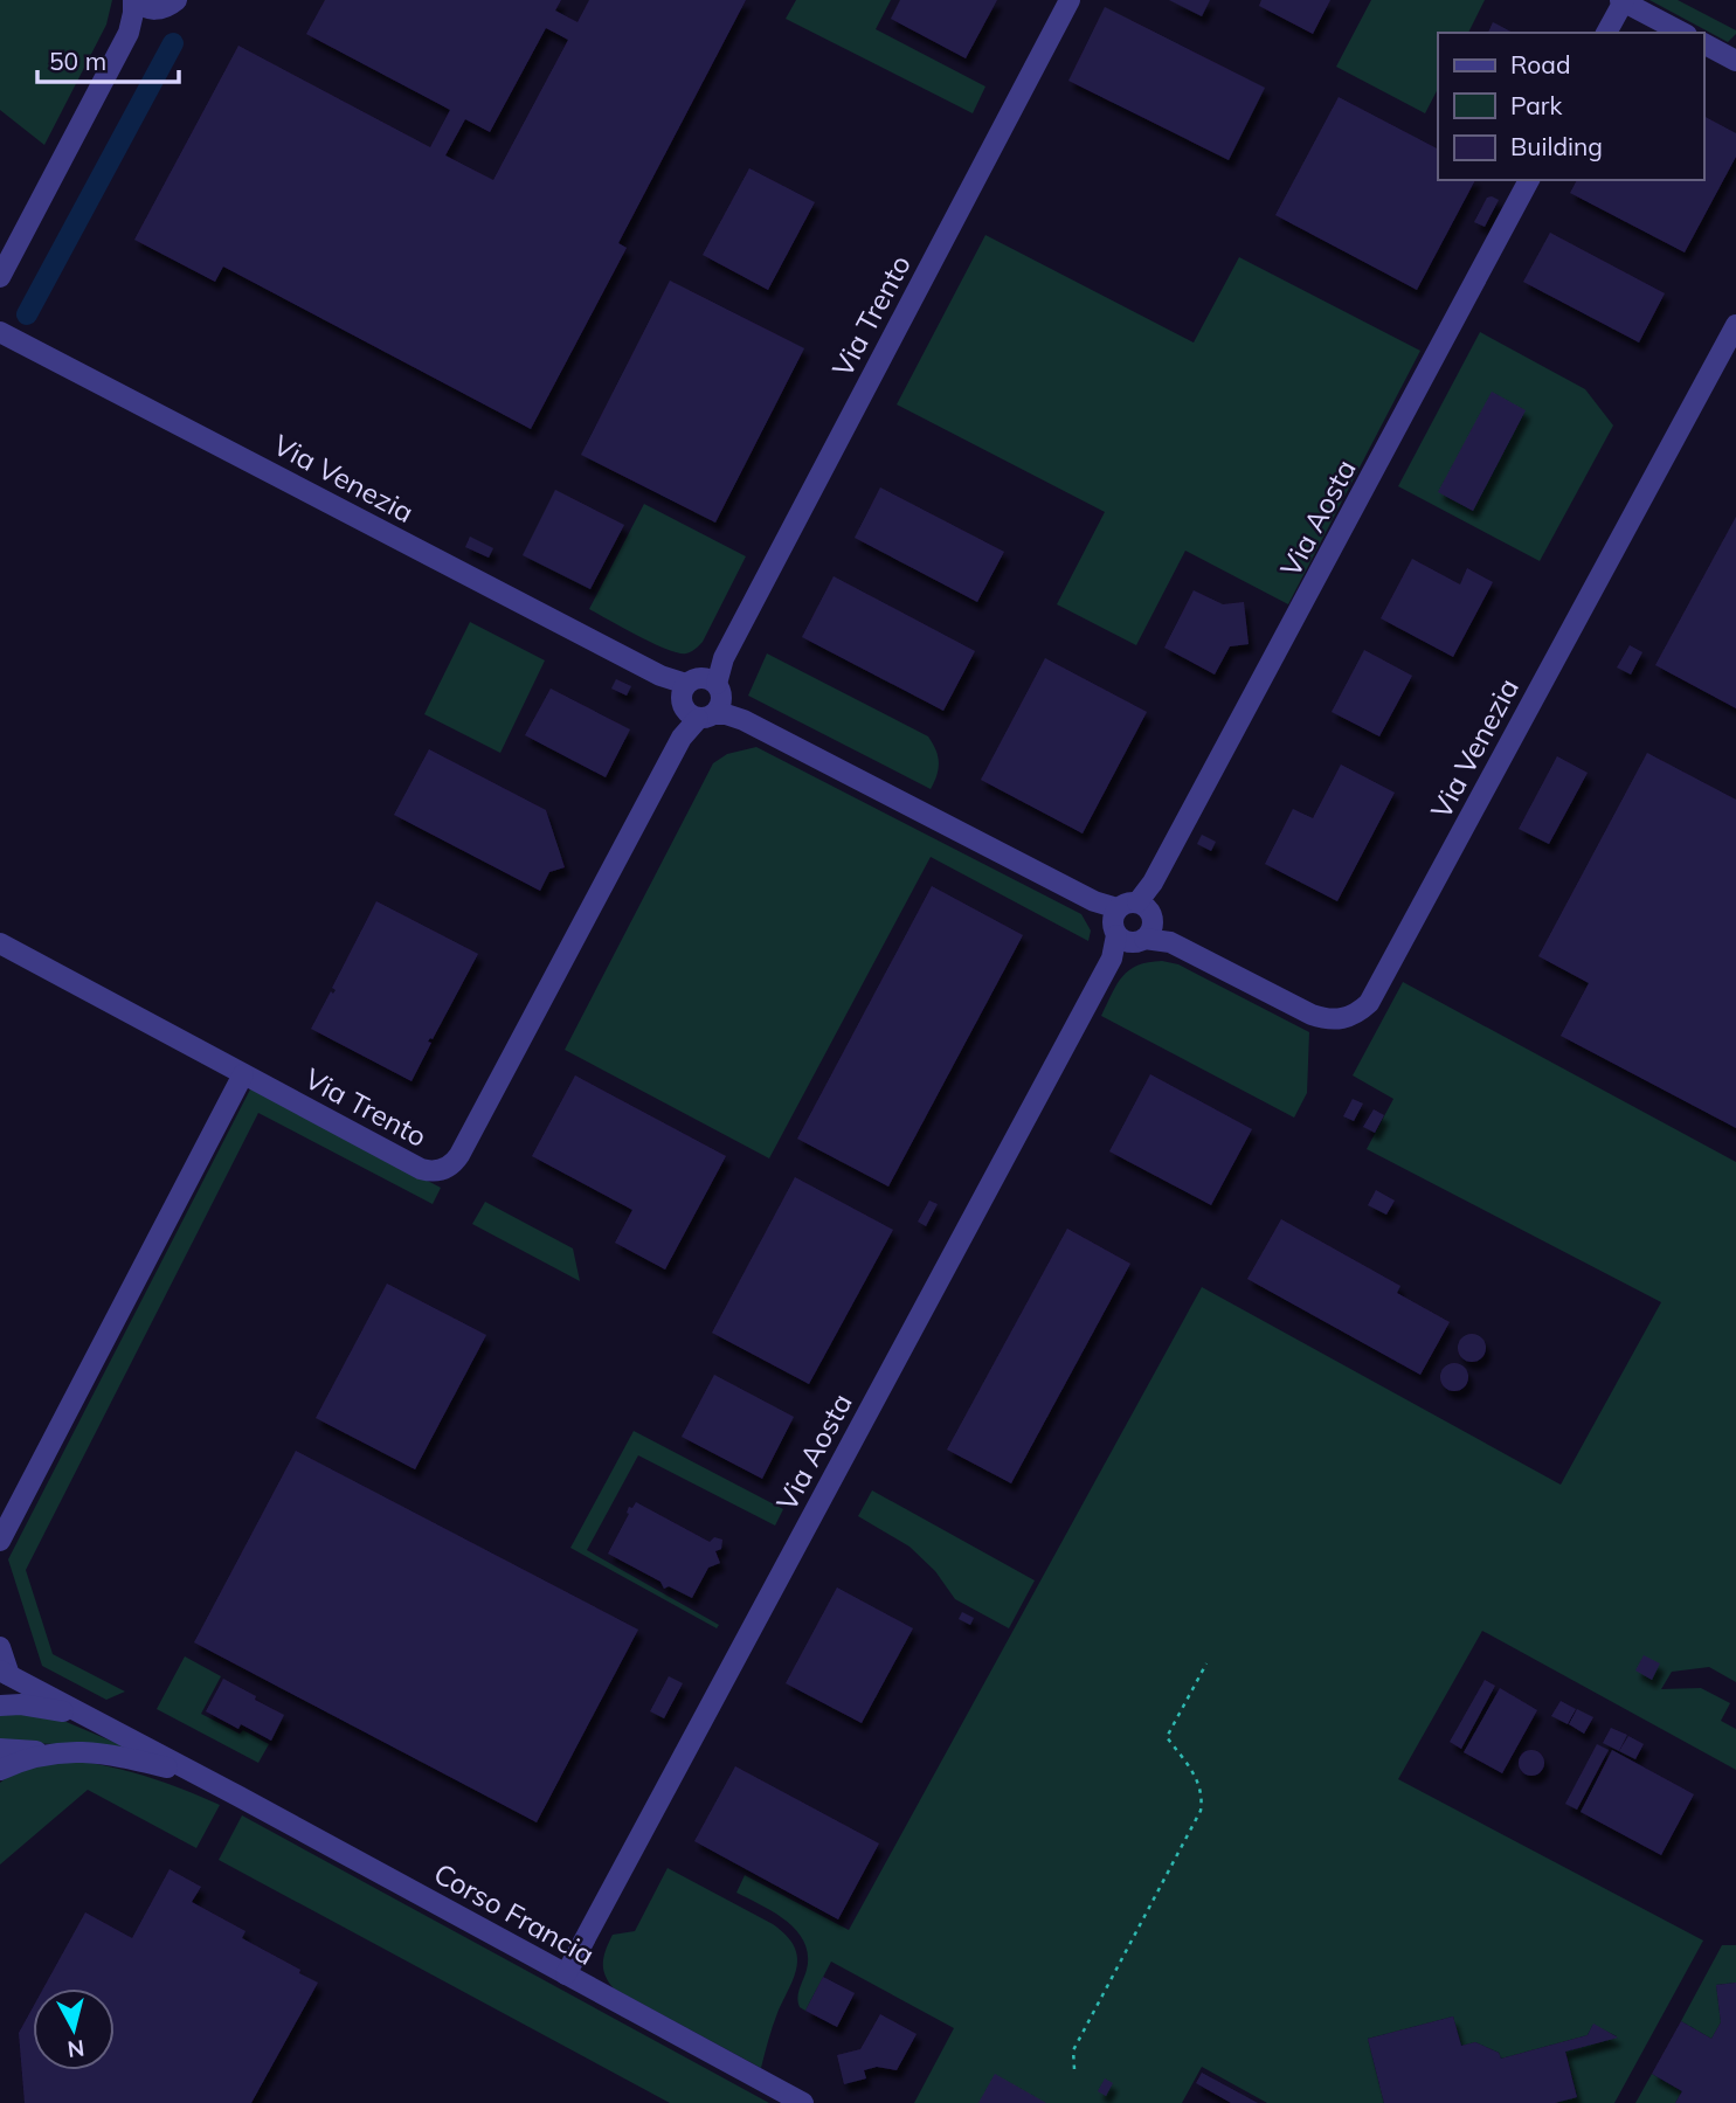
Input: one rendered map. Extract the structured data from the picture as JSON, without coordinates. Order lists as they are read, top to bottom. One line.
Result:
{"streets":{"street":["Via Trento","Via Venezia","Via Aosta","Corso Francia"]},"crossings":[["Via Trento","Via Venezia"],["Via Venezia","Via Aosta"],["Via Aosta","Corso Francia"]],"legend":["Road","Park","Building"],"scale_bar":"50 m","north":"bottom"}
